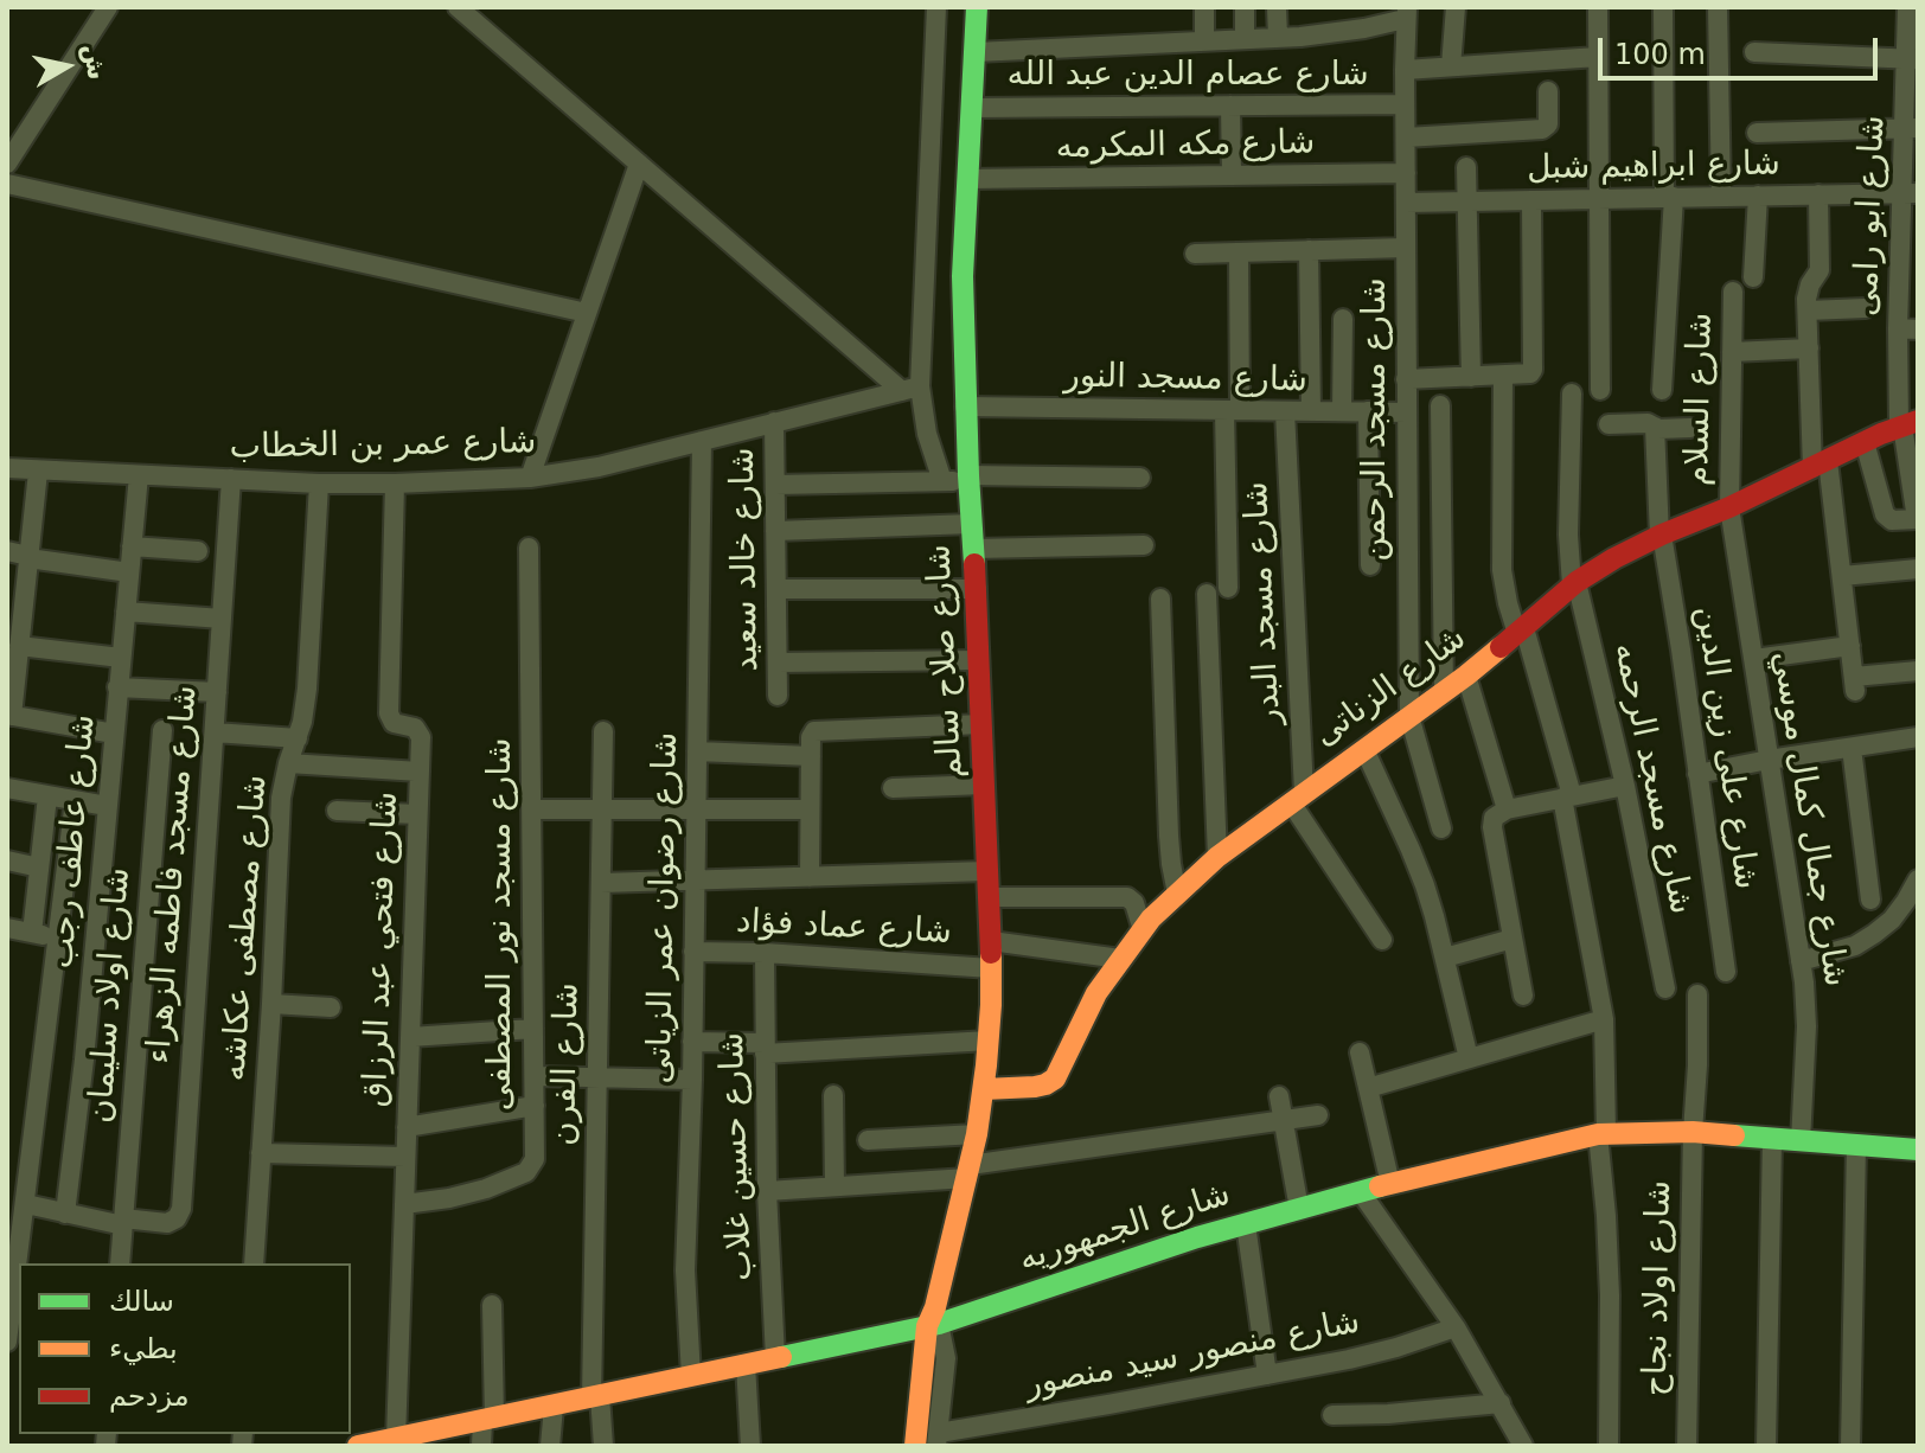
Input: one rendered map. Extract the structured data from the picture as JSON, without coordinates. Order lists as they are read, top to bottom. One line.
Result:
{"streets":{"street":["شارع عصام الدين عبد الله","شارع مكه المكرمه","شارع ابراهيم شبل","شارع ابو رامى","شارع مسجد النور","شارع السلام","شارع مسجد الرحمن","شارع عمر بن الخطاب","شارع خالد سعيد","شارع مسجد البدر","شارع صلاح سالم","شارع الزناتى","شارع على زين الدين","شارع مسجد الرحمه","شارع جمال كمال موسي","شارع عاطف رجب","شارع مسجد فاطمه الزهراء","شارع رضوان عمر الزياتى","شارع مسجد نور المصطفى","شارع مصطفى عكاشه","شارع عماد فؤاد","شارع فتحي عبد الرزاق","شارع اولاد سليمان","شارع الفرن","شارع حسين غلاب","شارع الجمهوريه","شارع اولاد نجاح","شارع منصور سيد منصور"]},"crossings":[["شارع عصام الدين عبد الله","شارع مسجد الرحمن"],["شارع عصام الدين عبد الله","شارع صلاح سالم"],["شارع مكه المكرمه","شارع مسجد الرحمن"],["شارع مكه المكرمه","شارع صلاح سالم"],["شارع ابراهيم شبل","شارع ابو رامى"],["شارع ابراهيم شبل","شارع مسجد الرحمن"],["شارع ابو رامى","شارع الزناتى"],["شارع مسجد النور","شارع مسجد الرحمن"],["شارع مسجد النور","شارع مسجد البدر"],["شارع مسجد النور","شارع صلاح سالم"],["شارع السلام","شارع الزناتى"],["شارع السلام","شارع جمال كمال موسي"],["شارع مسجد الرحمن","شارع الزناتى"],["شارع عمر بن الخطاب","شارع خالد سعيد"],["شارع عمر بن الخطاب","شارع عاطف رجب"],["شارع عمر بن الخطاب","شارع مسجد فاطمه الزهراء"],["شارع عمر بن الخطاب","شارع رضوان عمر الزياتى"],["شارع عمر بن الخطاب","شارع مصطفى عكاشه"],["شارع عمر بن الخطاب","شارع فتحي عبد الرزاق"],["شارع مسجد البدر","شارع الزناتى"],["شارع صلاح سالم","شارع الزناتى"],["شارع صلاح سالم","شارع عماد فؤاد"],["شارع صلاح سالم","شارع الجمهوريه"],["شارع الزناتى","شارع على زين الدين"],["شارع الزناتى","شارع مسجد الرحمه"],["شارع الزناتى","شارع جمال كمال موسي"],["شارع جمال كمال موسي","شارع الجمهوريه"],["شارع مسجد فاطمه الزهراء","شارع اولاد سليمان"],["شارع رضوان عمر الزياتى","شارع عماد فؤاد"],["شارع رضوان عمر الزياتى","شارع الجمهوريه"],["شارع مسجد نور المصطفى","شارع فتحي عبد الرزاق"],["شارع عماد فؤاد","شارع حسين غلاب"],["شارع فتحي عبد الرزاق","شارع الجمهوريه"],["شارع الفرن","شارع الجمهوريه"],["شارع حسين غلاب","شارع الجمهوريه"],["شارع الجمهوريه","شارع اولاد نجاح"]],"legend":["سالك","بطيء","مزدحم"],"scale_bar":"100 m","north":"right"}
